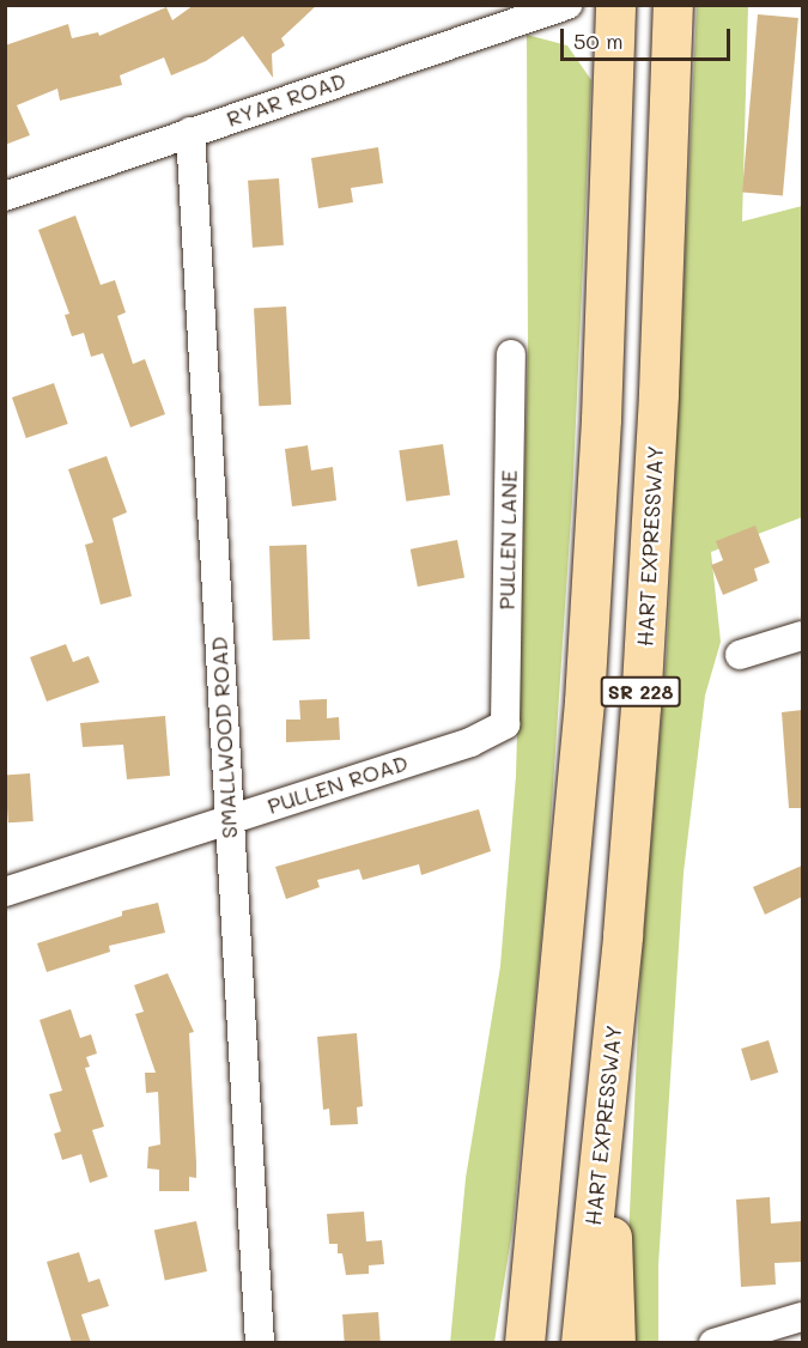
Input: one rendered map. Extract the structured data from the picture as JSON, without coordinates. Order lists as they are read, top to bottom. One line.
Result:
{"streets":{"highway":["HART EXPRESSWAY","SR 228"],"street":["RYAR ROAD","PULLEN LANE","SMALLWOOD ROAD","PULLEN ROAD"]},"crossings":[["RYAR ROAD","SMALLWOOD ROAD"],["PULLEN LANE","PULLEN ROAD"],["SMALLWOOD ROAD","PULLEN ROAD"]],"scale_bar":"50 m"}
